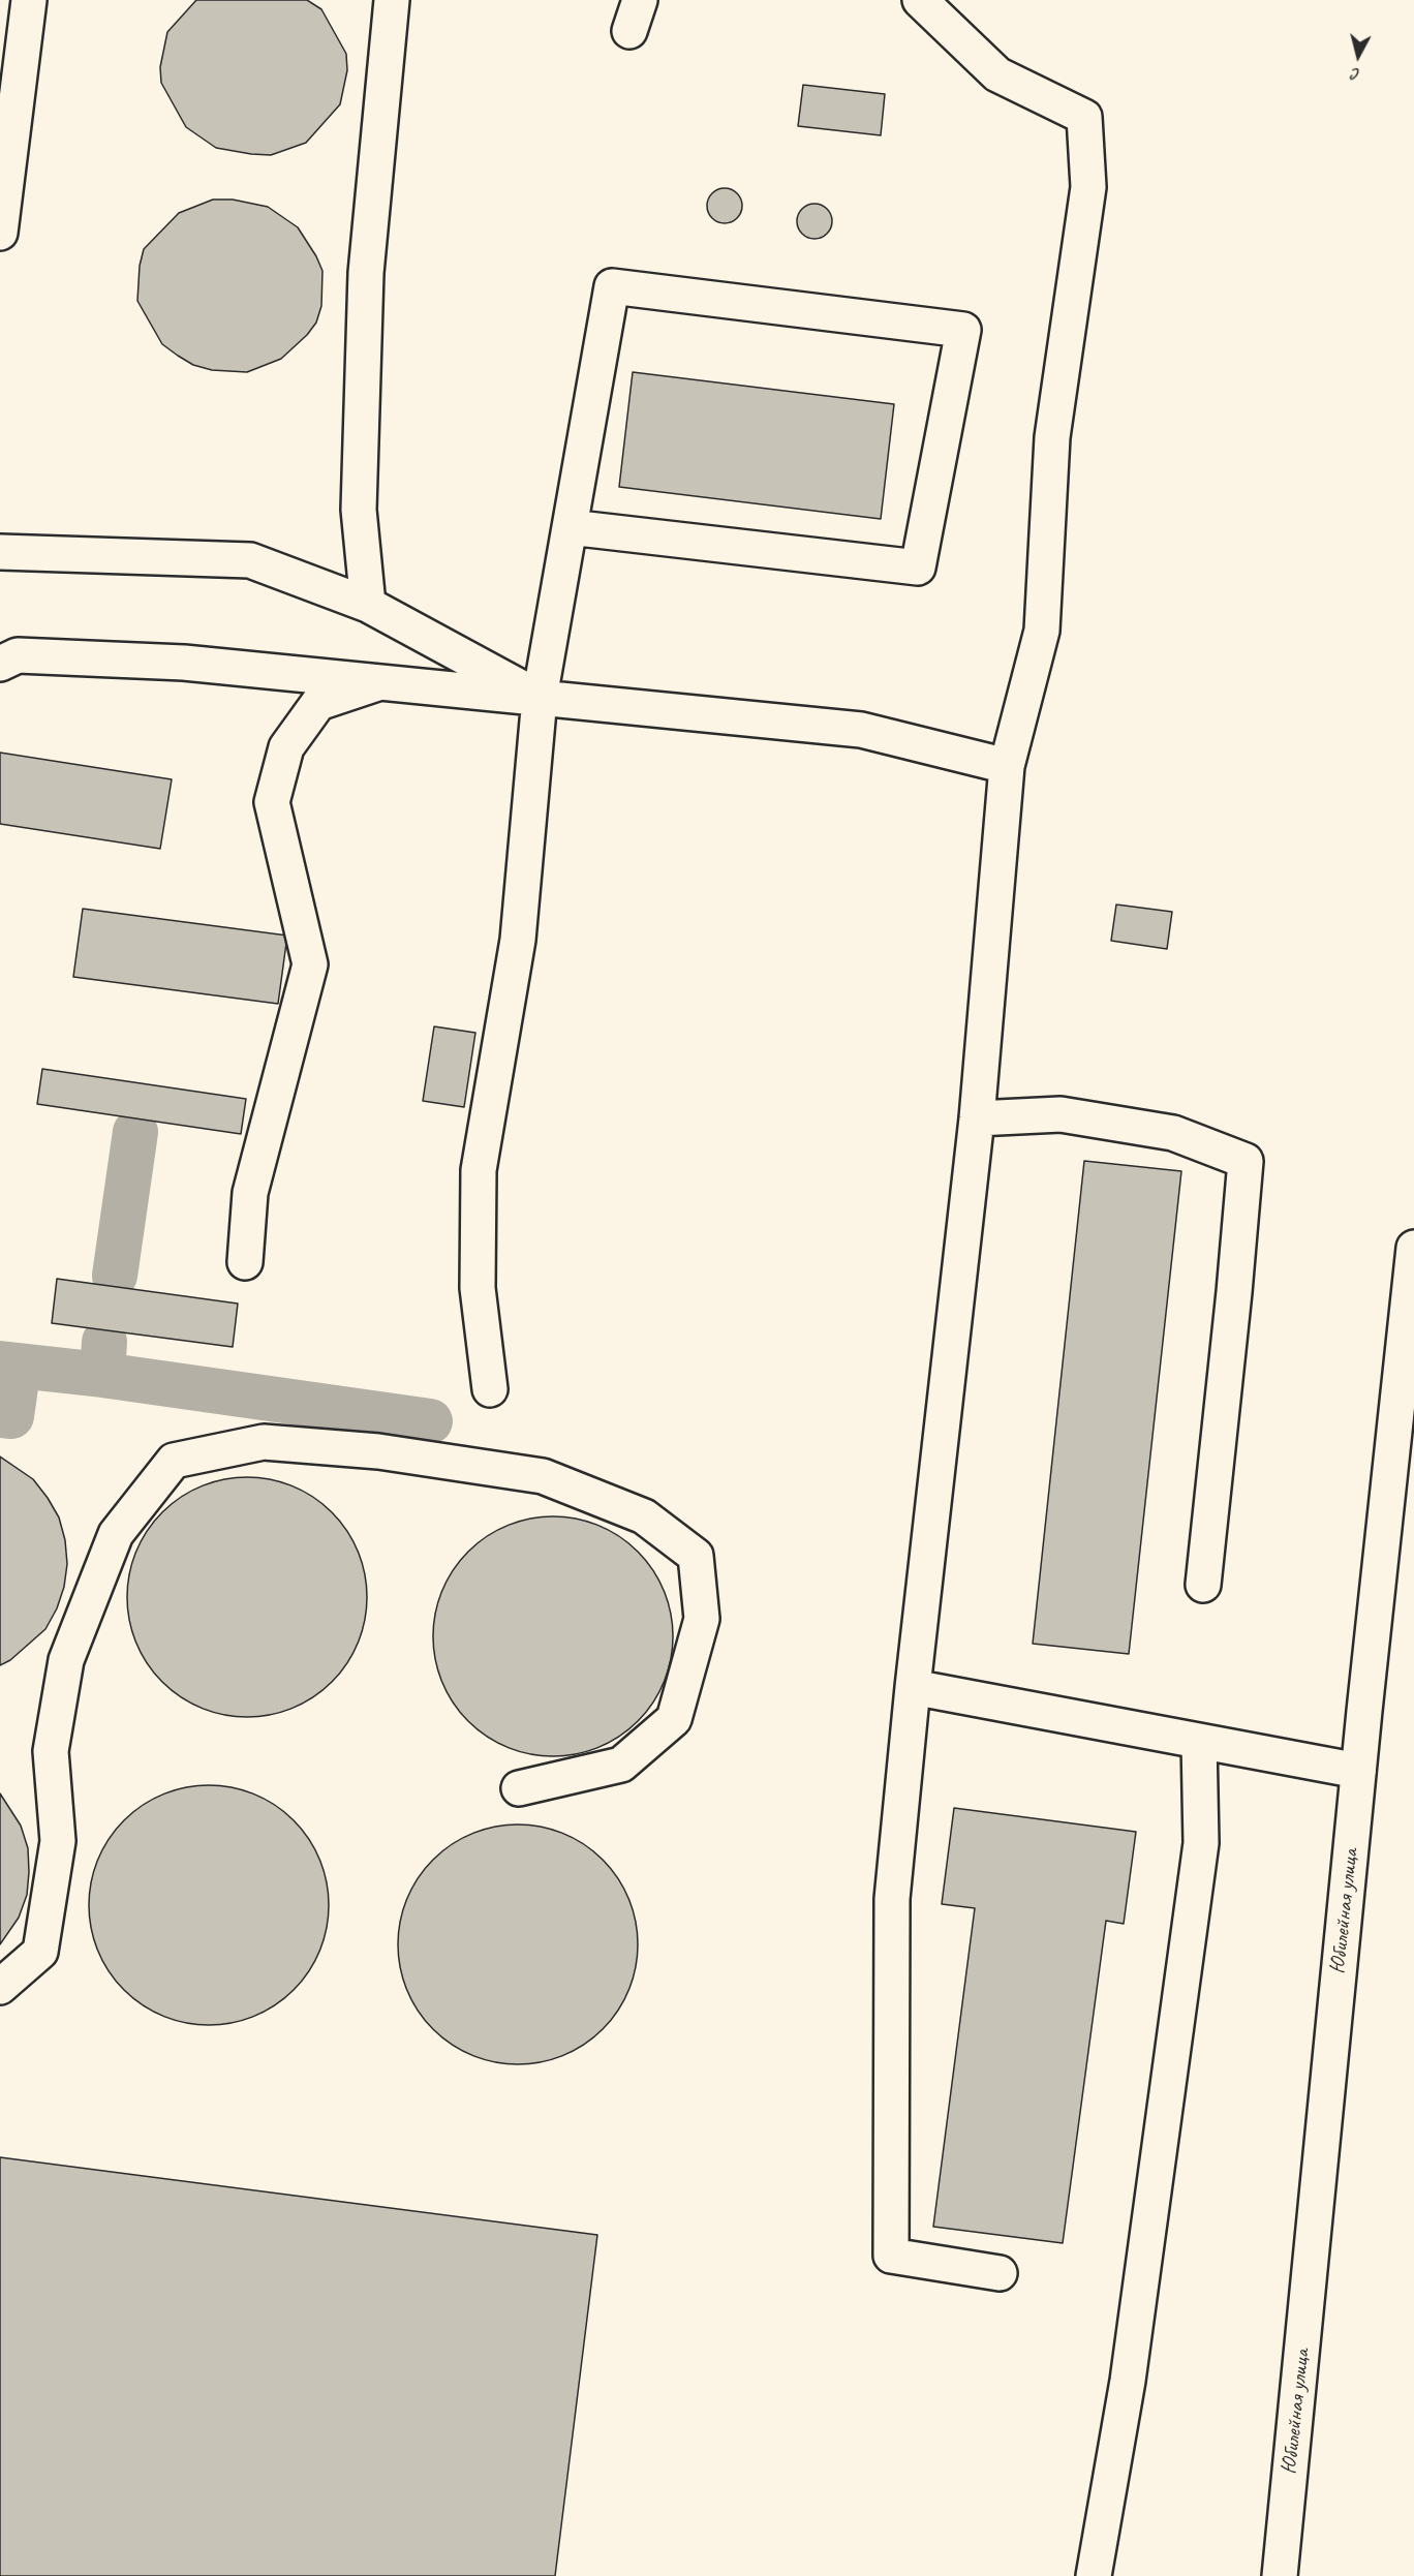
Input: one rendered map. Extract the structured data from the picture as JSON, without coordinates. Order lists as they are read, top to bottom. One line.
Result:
{"streets":{"main road":["Юбилейная улица"]},"north":"bottom"}
